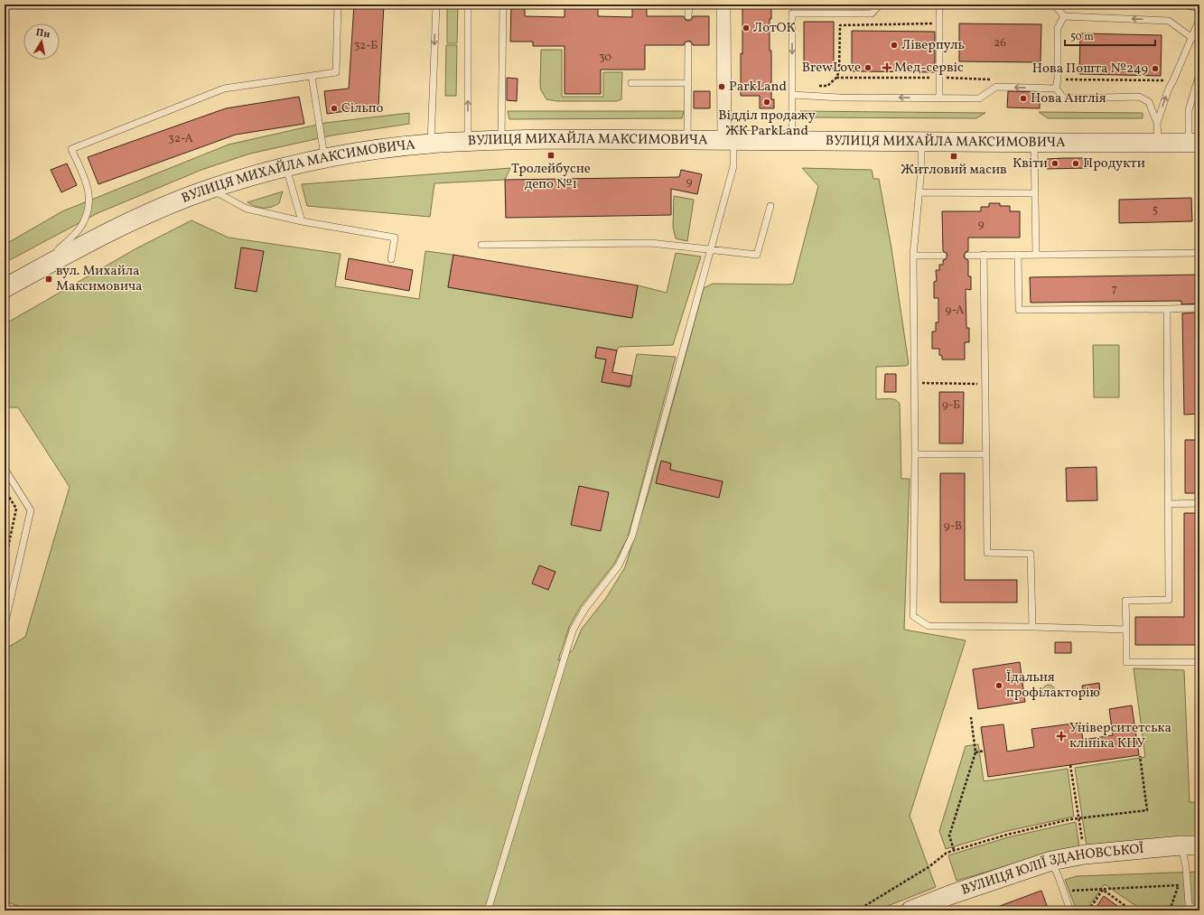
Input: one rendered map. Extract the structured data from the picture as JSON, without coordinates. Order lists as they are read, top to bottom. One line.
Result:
{"streets":{"main road":["ВУЛИЦЯ МИХАЙЛА МАКСИМОВИЧА","ВУЛИЦЯ ЮЛІЇ ЗДАНОВСЬКОЇ"]},"places":{"other":["ЛотОК","Ліверпуль","BrewLove","Нова Пошта №249","ParkLand","Нова Англія","Відділ продажу ЖК ParkLand","Сільпо","Квіти","Продукти","Їдальня профілакторію"],"health":["Мед-сервіс","Університетська клініка КНУ"],"transit":["Тролейбусне депо №1","Житловий масив","вул. Михайла Максимовича"]},"house_numbers":["26","32-Б","30","32-А","9","5","9","7","9-А","9-Б","9-В"],"scale_bar":"50 m","north":"top"}
